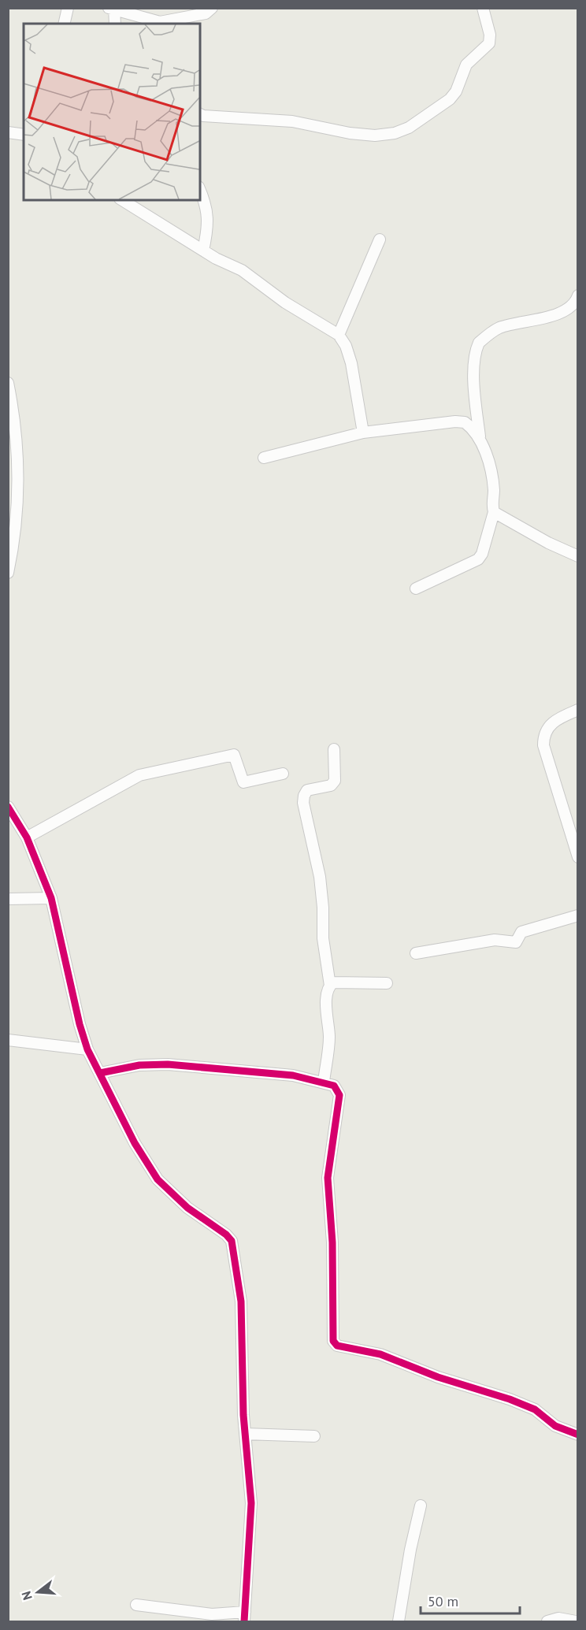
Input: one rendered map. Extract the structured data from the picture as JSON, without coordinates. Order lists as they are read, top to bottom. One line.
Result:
{"scale_bar":"50 m","north":"left"}
